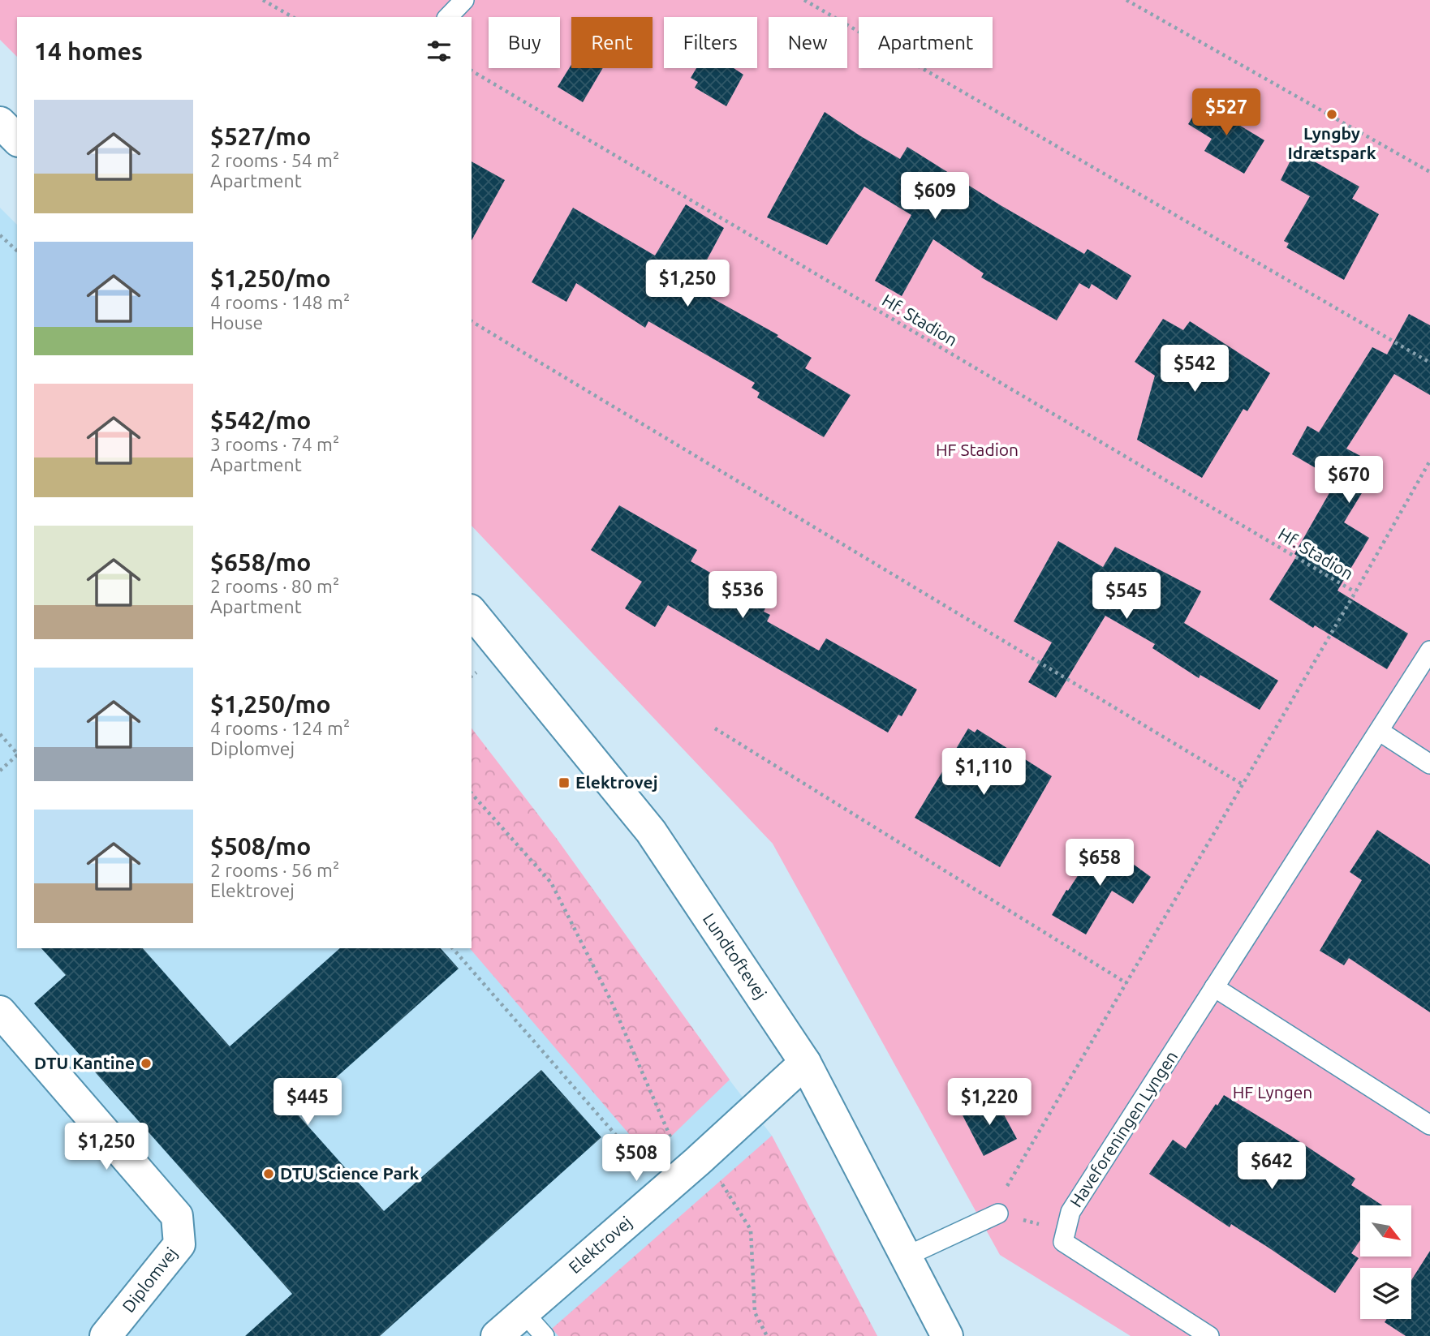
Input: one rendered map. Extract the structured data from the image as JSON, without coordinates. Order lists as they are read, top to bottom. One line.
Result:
{"streets":{"street":["Lundtoftevej","Elektrovej","Diplomvej"],"lane":["Haveforeningen Lyngen"],"path":["Hf. Stadion"]},"crossings":[["Lundtoftevej","Elektrovej"]],"parks":["HF Stadion","HF Lyngen"],"places":{"other":["Lyngby Idrætspark","DTU Kantine","DTU Science Park"],"transit":["Elektrovej"]},"north":"bottom right","page":{"chip":["Buy","Rent","Filters","New","Apartment"],"heading":"14 homes","list":[{"name":"$527/mo","note":"2 rooms · 54 m² · Apartment"},{"name":"$1,250/mo","note":"4 rooms · 148 m² · House"},{"name":"$542/mo","note":"3 rooms · 74 m² · Apartment"},{"name":"$658/mo","note":"2 rooms · 80 m² · Apartment"},{"name":"$1,250/mo","note":"4 rooms · 124 m² · Diplomvej"},{"name":"$508/mo","note":"2 rooms · 56 m² · Elektrovej"}],"price":["$527","$609","$1,250","$542","$670","$536","$545","$1,110","$658","$445","$1,220","$1,250","$508","$642"]}}
